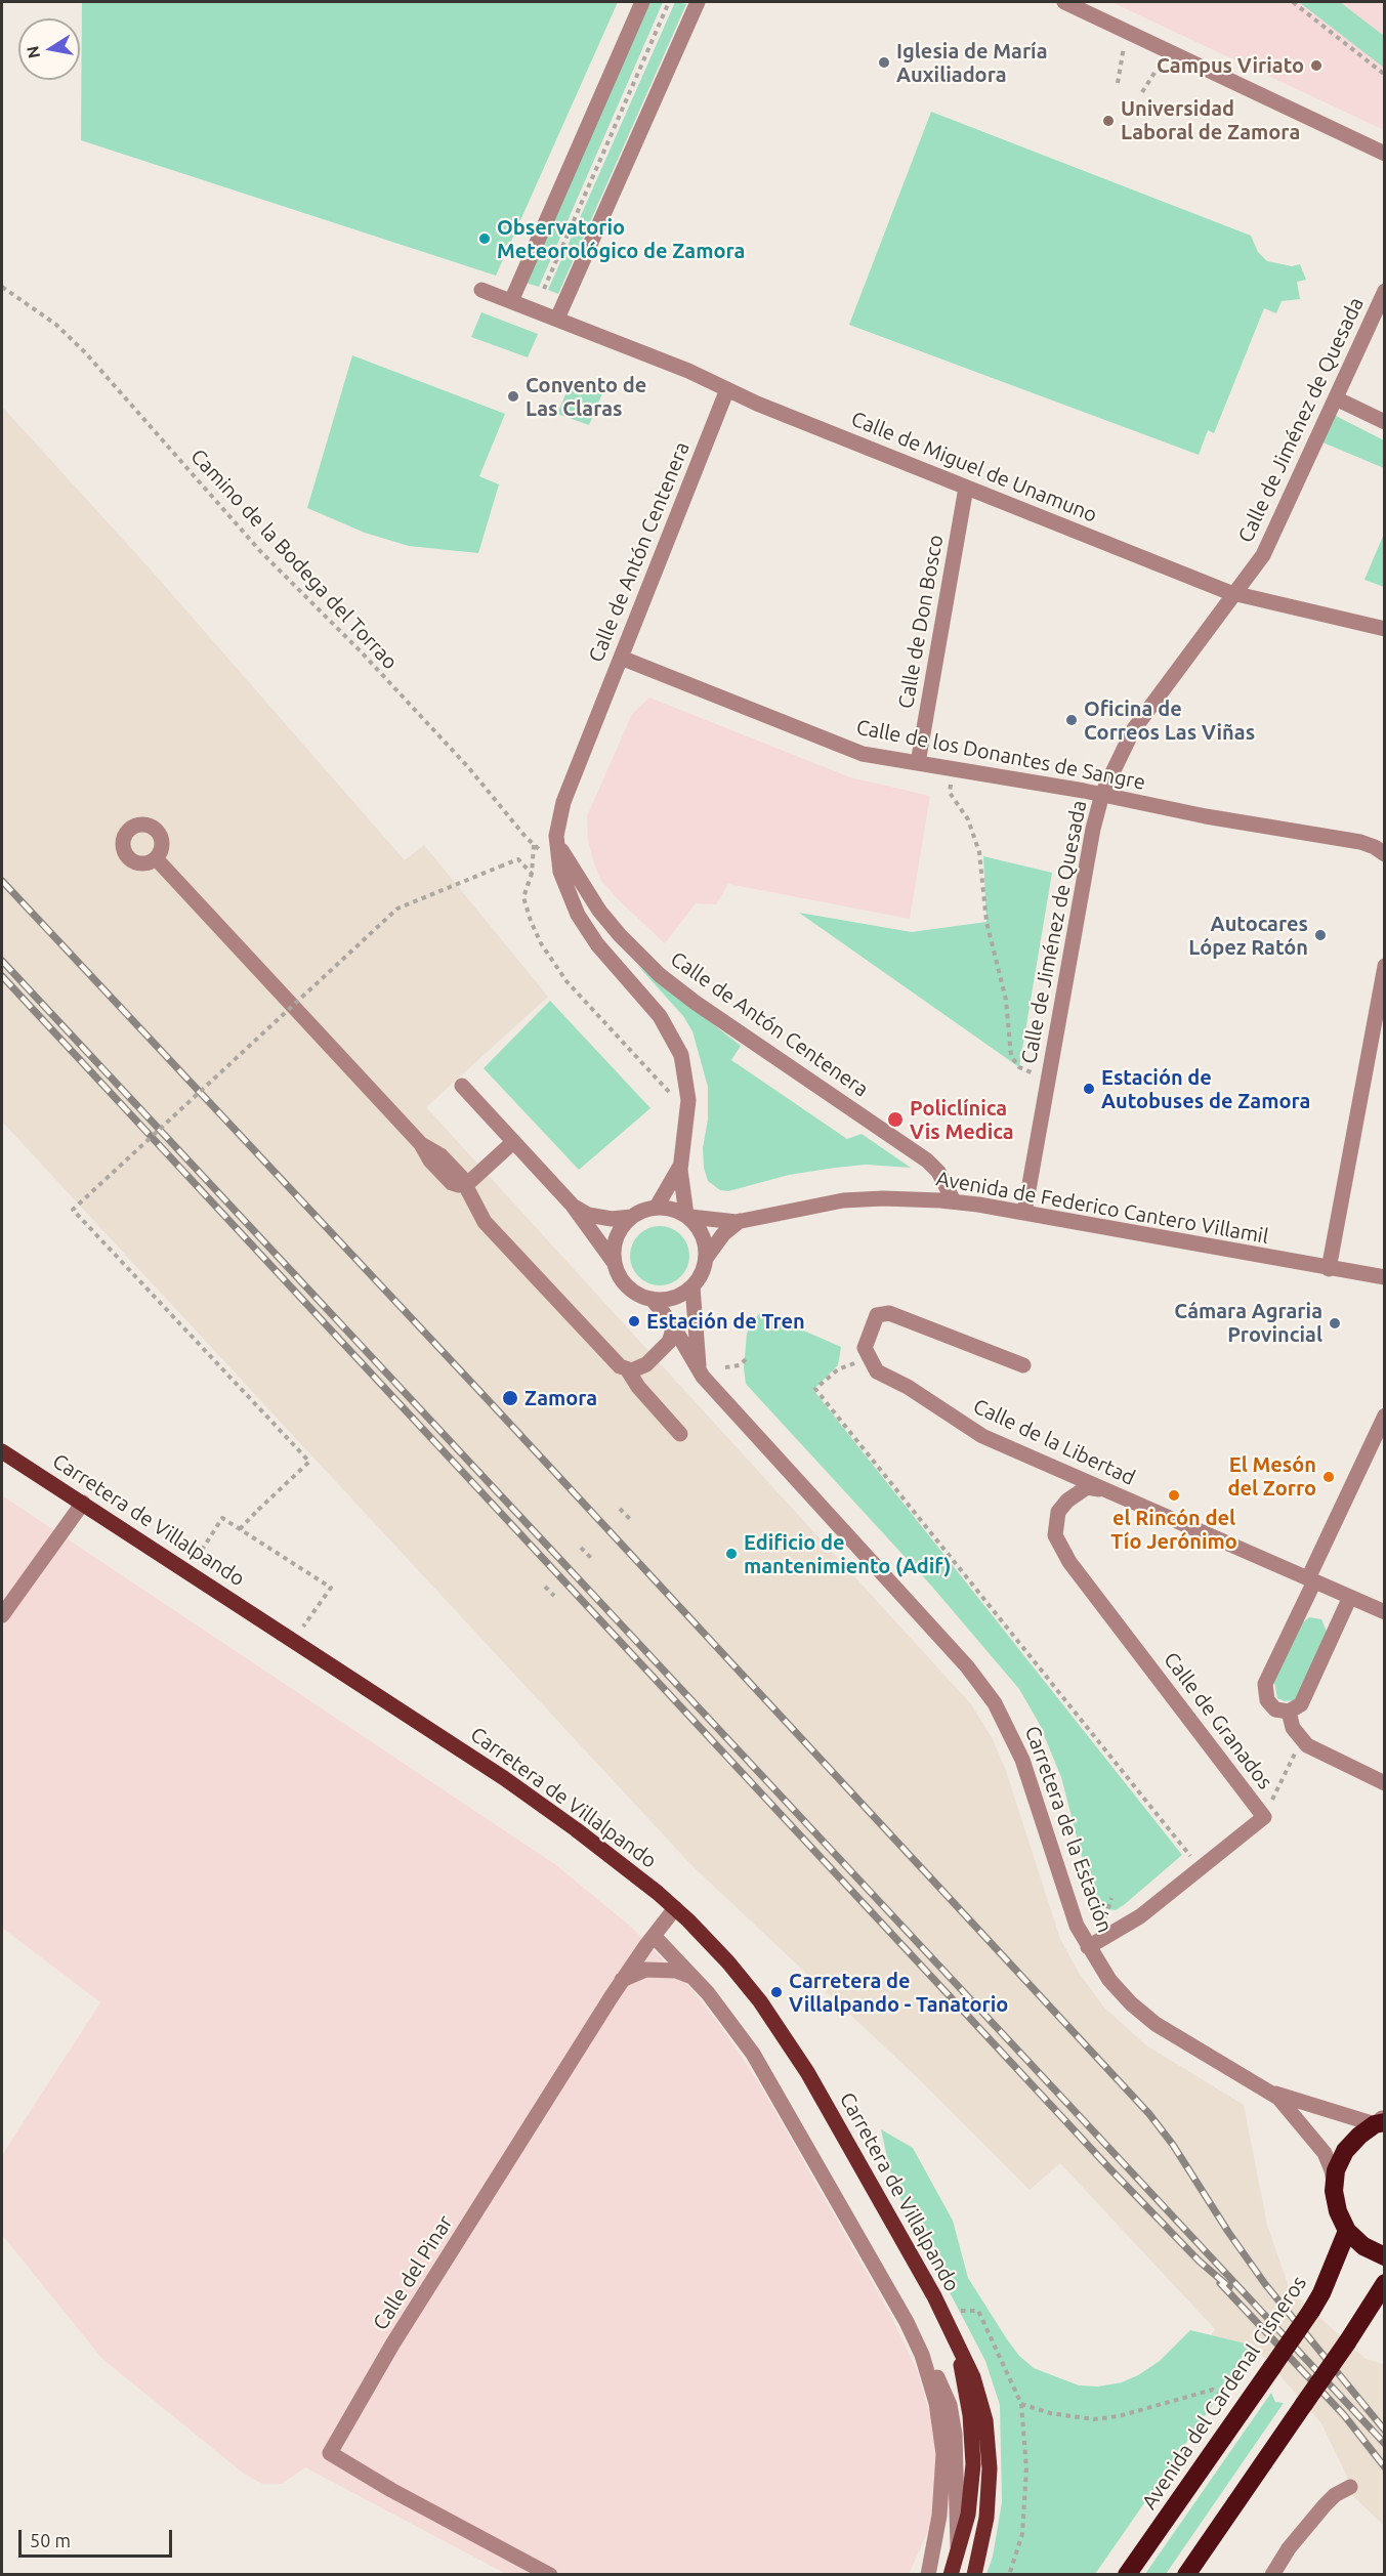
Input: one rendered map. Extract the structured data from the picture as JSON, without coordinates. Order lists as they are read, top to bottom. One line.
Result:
{"streets":{"highway":["Avenida del Cardenal Cisneros"],"main road":["Carretera de Villalpando"],"street":["Calle de Jiménez de Quesada","Calle de Miguel de Unamuno","Calle de Antón Centenera","Calle de Don Bosco","Calle de los Donantes de Sangre","Avenida de Federico Cantero Villamil","Calle de la Libertad","Calle de Granados","Carretera de la Estación","Calle del Pinar"],"path":["Camino de la Bodega del Torrao"]},"crossings":[["Calle de Jiménez de Quesada","Calle de Miguel de Unamuno"],["Calle de Jiménez de Quesada","Calle de los Donantes de Sangre"],["Calle de Jiménez de Quesada","Avenida de Federico Cantero Villamil"],["Calle de Miguel de Unamuno","Calle de Antón Centenera"],["Calle de Miguel de Unamuno","Calle de Don Bosco"],["Calle de Antón Centenera","Camino de la Bodega del Torrao"],["Calle de Antón Centenera","Calle de los Donantes de Sangre"],["Calle de Antón Centenera","Avenida de Federico Cantero Villamil"],["Calle de Antón Centenera","Carretera de la Estación"],["Calle de Don Bosco","Calle de los Donantes de Sangre"],["Avenida de Federico Cantero Villamil","Carretera de la Estación"],["Calle de la Libertad","Calle de Granados"],["Carretera de Villalpando","Calle del Pinar"],["Calle de Granados","Carretera de la Estación"]],"places":["Iglesia de María Auxiliadora","Campus Viriato","Universidad Laboral de Zamora","Observatorio Meteorológico de Zamora","Convento de Las Claras","Oficina de Correos Las Viñas","Autocares López Ratón","Estación de Autobuses de Zamora","Policlínica Vis Medica","Estación de Tren","Cámara Agraria Provincial","Zamora","El Mesón del Zorro","el Rincón del Tío Jerónimo","Edificio de mantenimiento (Adif)","Carretera de Villalpando - Tanatorio"],"scale_bar":"50 m","north":"left"}
